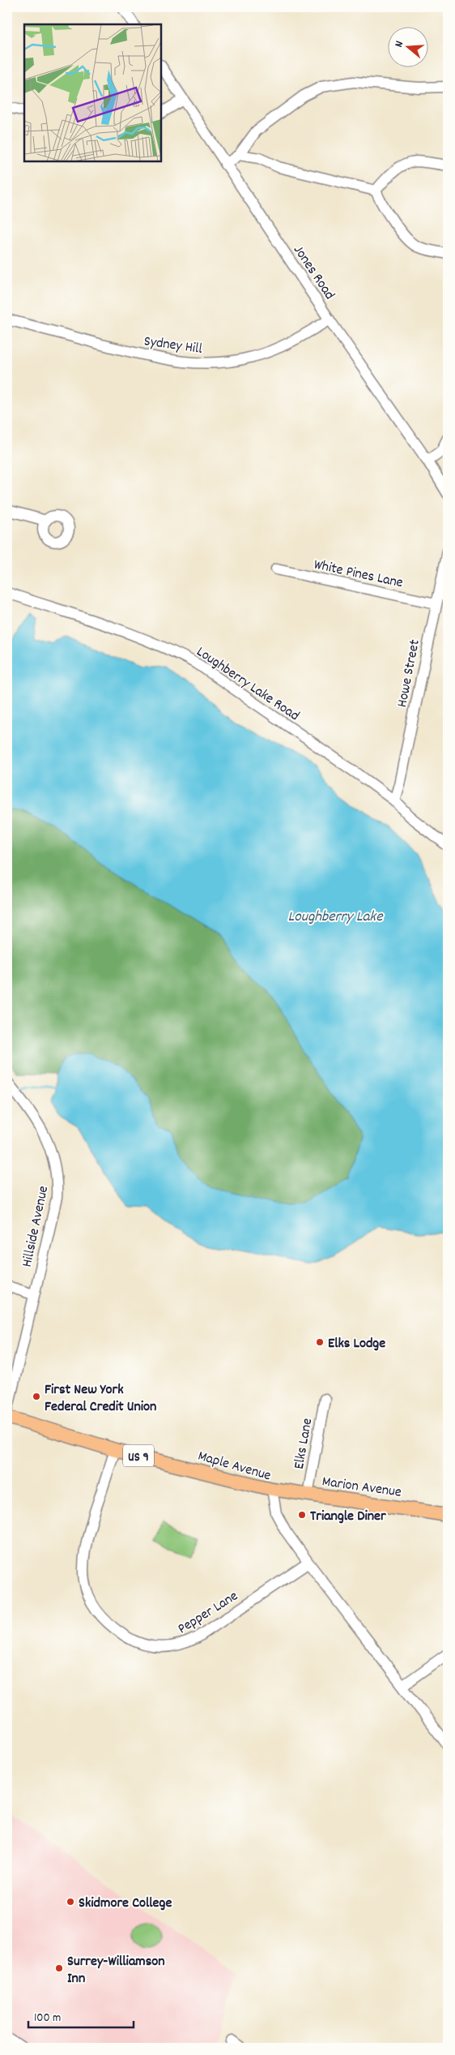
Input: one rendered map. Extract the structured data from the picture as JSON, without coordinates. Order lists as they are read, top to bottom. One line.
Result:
{"streets":{"main road":["US 9","Maple Avenue","Marion Avenue"],"street":["Jones Road","Sydney Hill","White Pines Lane","Howe Street","Loughberry Lake Road","Hillside Avenue","Elks Lane","Pepper Lane"]},"crossings":[["Jones Road","Sydney Hill"],["White Pines Lane","Howe Street"],["Howe Street","Loughberry Lake Road"],["Elks Lane","Marion Avenue"],["Maple Avenue","Marion Avenue"],["Maple Avenue","Pepper Lane"]],"water":["Loughberry Lake"],"places":["Elks Lodge","First New York Federal Credit Union","Triangle Diner","Skidmore College","Surrey-Williamson Inn"],"scale_bar":"100 m","north":"left"}
